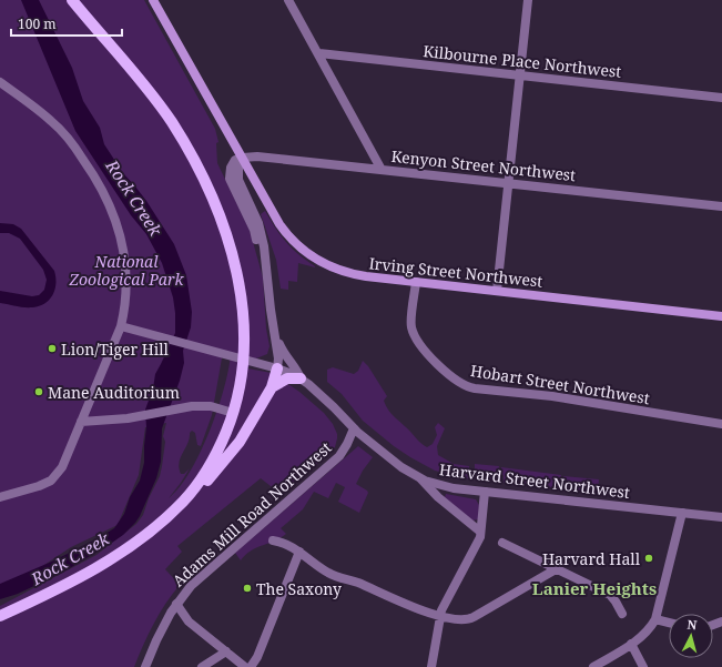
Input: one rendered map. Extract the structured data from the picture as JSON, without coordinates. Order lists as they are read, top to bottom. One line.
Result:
{"streets":{"main road":["Irving Street Northwest"],"street":["Kilbourne Place Northwest","Kenyon Street Northwest","Hobart Street Northwest","Harvard Street Northwest","Adams Mill Road Northwest"]},"crossings":[["Kenyon Street Northwest","Irving Street Northwest"],["Irving Street Northwest","Hobart Street Northwest"],["Harvard Street Northwest","Adams Mill Road Northwest"]],"districts":["Lanier Heights"],"water":["Rock Creek"],"parks":["National Zoological Park"],"places":["Lion/Tiger Hill","Mane Auditorium","Harvard Hall","The Saxony"],"scale_bar":"100 m","north":"top"}
